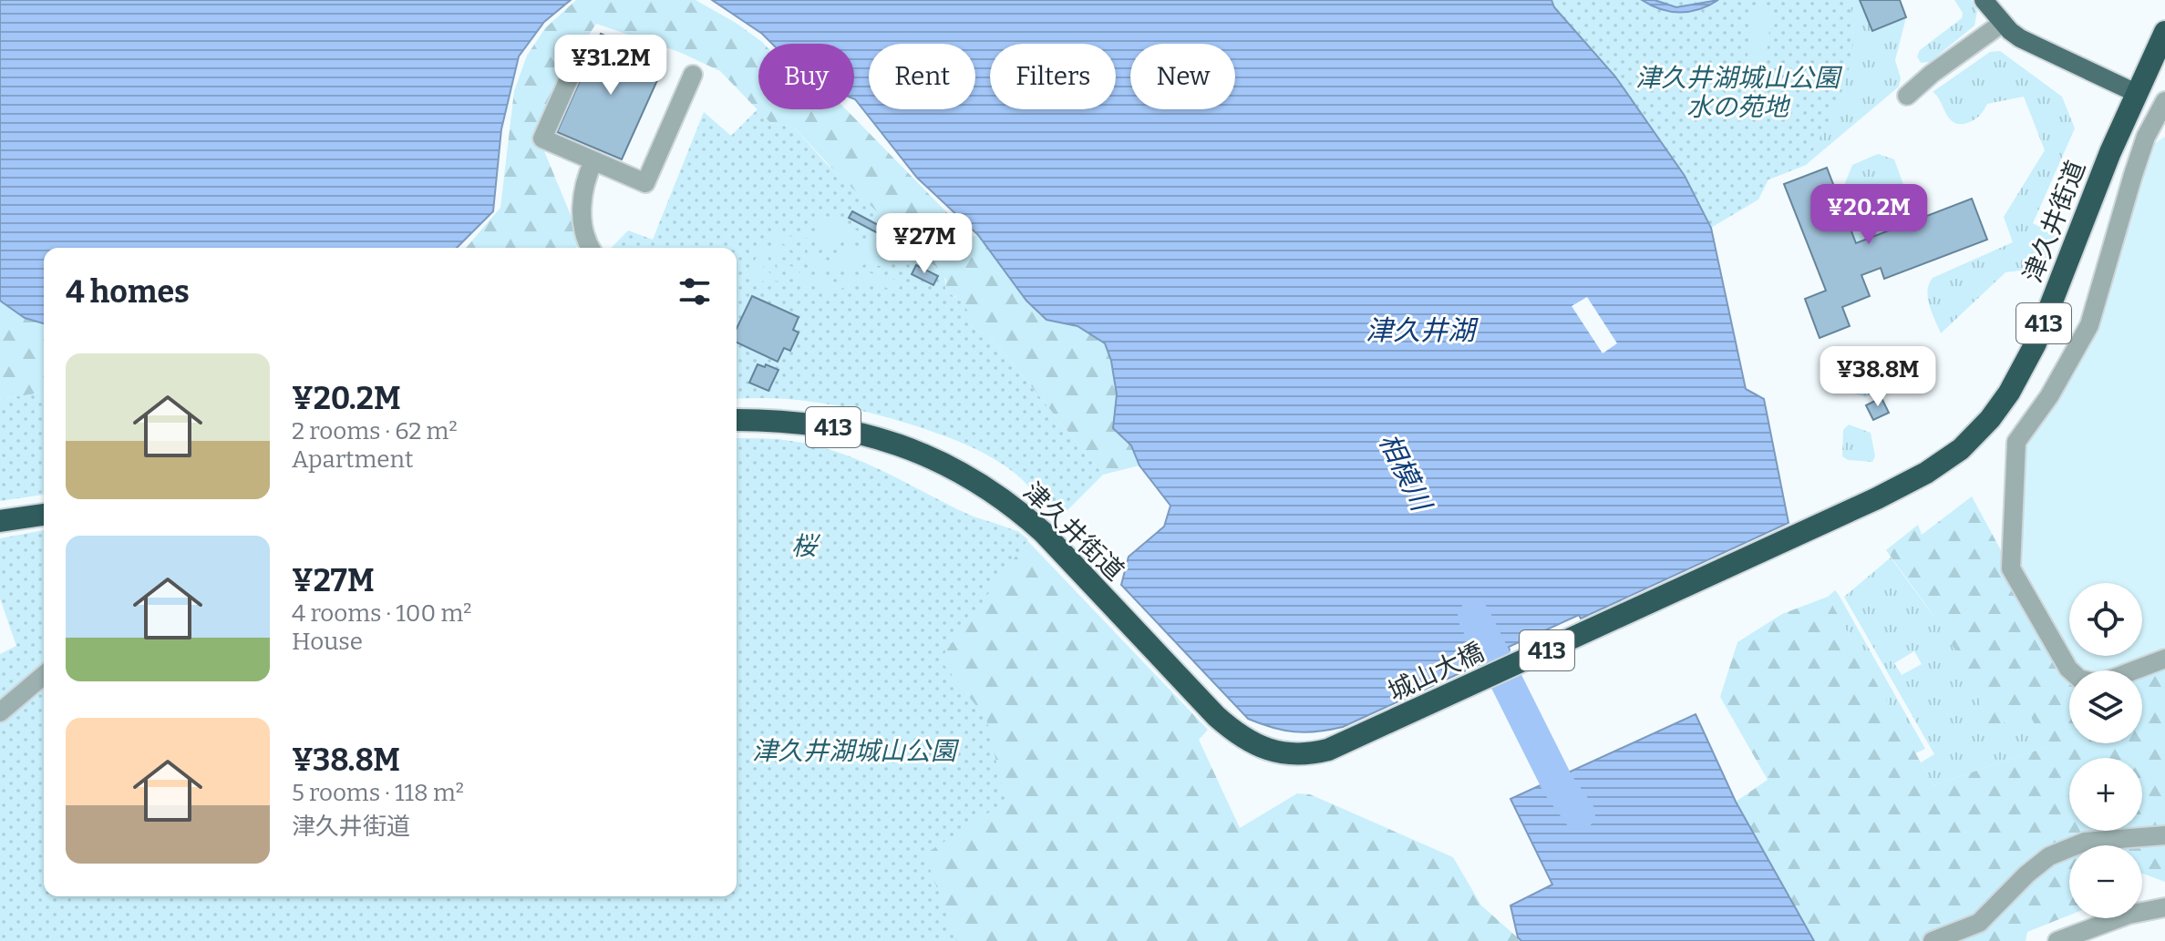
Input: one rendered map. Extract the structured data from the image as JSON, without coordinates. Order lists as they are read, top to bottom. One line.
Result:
{"streets":{"highway":["津久井街道","413","城山大橋"]},"crossings":[["津久井街道","城山大橋"]],"water":["津久井湖","相模川"],"parks":["津久井湖城山公園 水の苑地","桜","津久井湖城山公園"],"page":{"price":["¥31.2M","¥20.2M","¥27M","¥38.8M"],"chip":["Buy","Rent","Filters","New"],"heading":"4 homes","list":[{"name":"¥20.2M","note":"2 rooms · 62 m² · Apartment"},{"name":"¥27M","note":"4 rooms · 100 m² · House"},{"name":"¥38.8M","note":"5 rooms · 118 m² · 津久井街道"}],"map_buttons":["+","−"]}}
